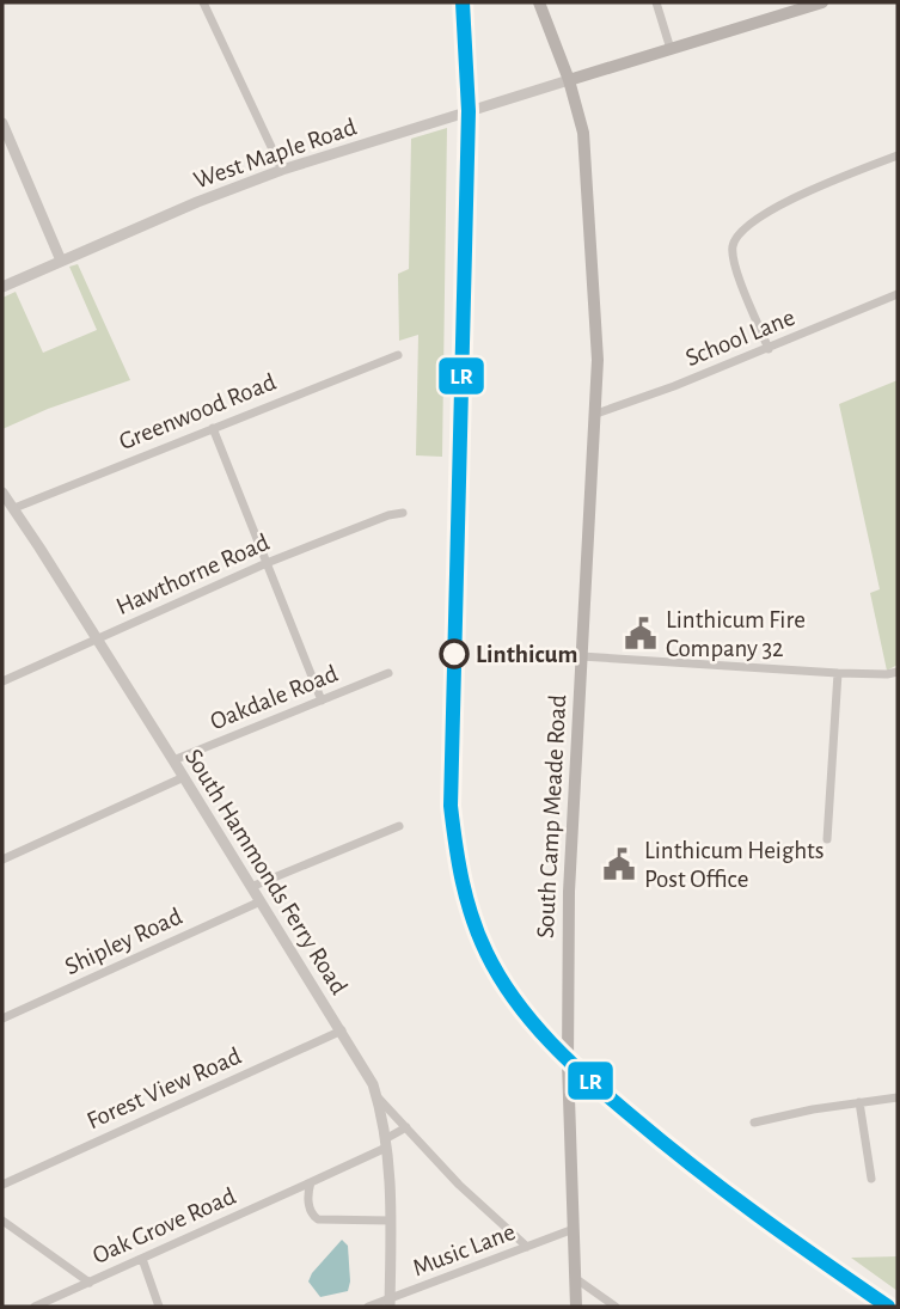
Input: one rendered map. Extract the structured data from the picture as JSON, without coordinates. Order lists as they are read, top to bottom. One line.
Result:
{"streets":{"main road":["South Camp Meade Road"],"street":["West Maple Road","School Lane","Greenwood Road","Hawthorne Road","Oakdale Road","South Hammonds Ferry Road","Shipley Road","Forest View Road","Oak Grove Road","Music Lane"]},"crossings":[["West Maple Road","South Camp Meade Road"],["School Lane","South Camp Meade Road"],["Greenwood Road","South Hammonds Ferry Road"],["Hawthorne Road","South Hammonds Ferry Road"],["Oakdale Road","South Hammonds Ferry Road"],["South Camp Meade Road","Music Lane"],["South Hammonds Ferry Road","Shipley Road"],["South Hammonds Ferry Road","Forest View Road"],["South Hammonds Ferry Road","Oak Grove Road"],["South Hammonds Ferry Road","Music Lane"]],"places":{"public building":["Linthicum Fire Company 32","Linthicum Heights Post Office"],"other":["Linthicum"]},"lines":["transit line LR"]}
